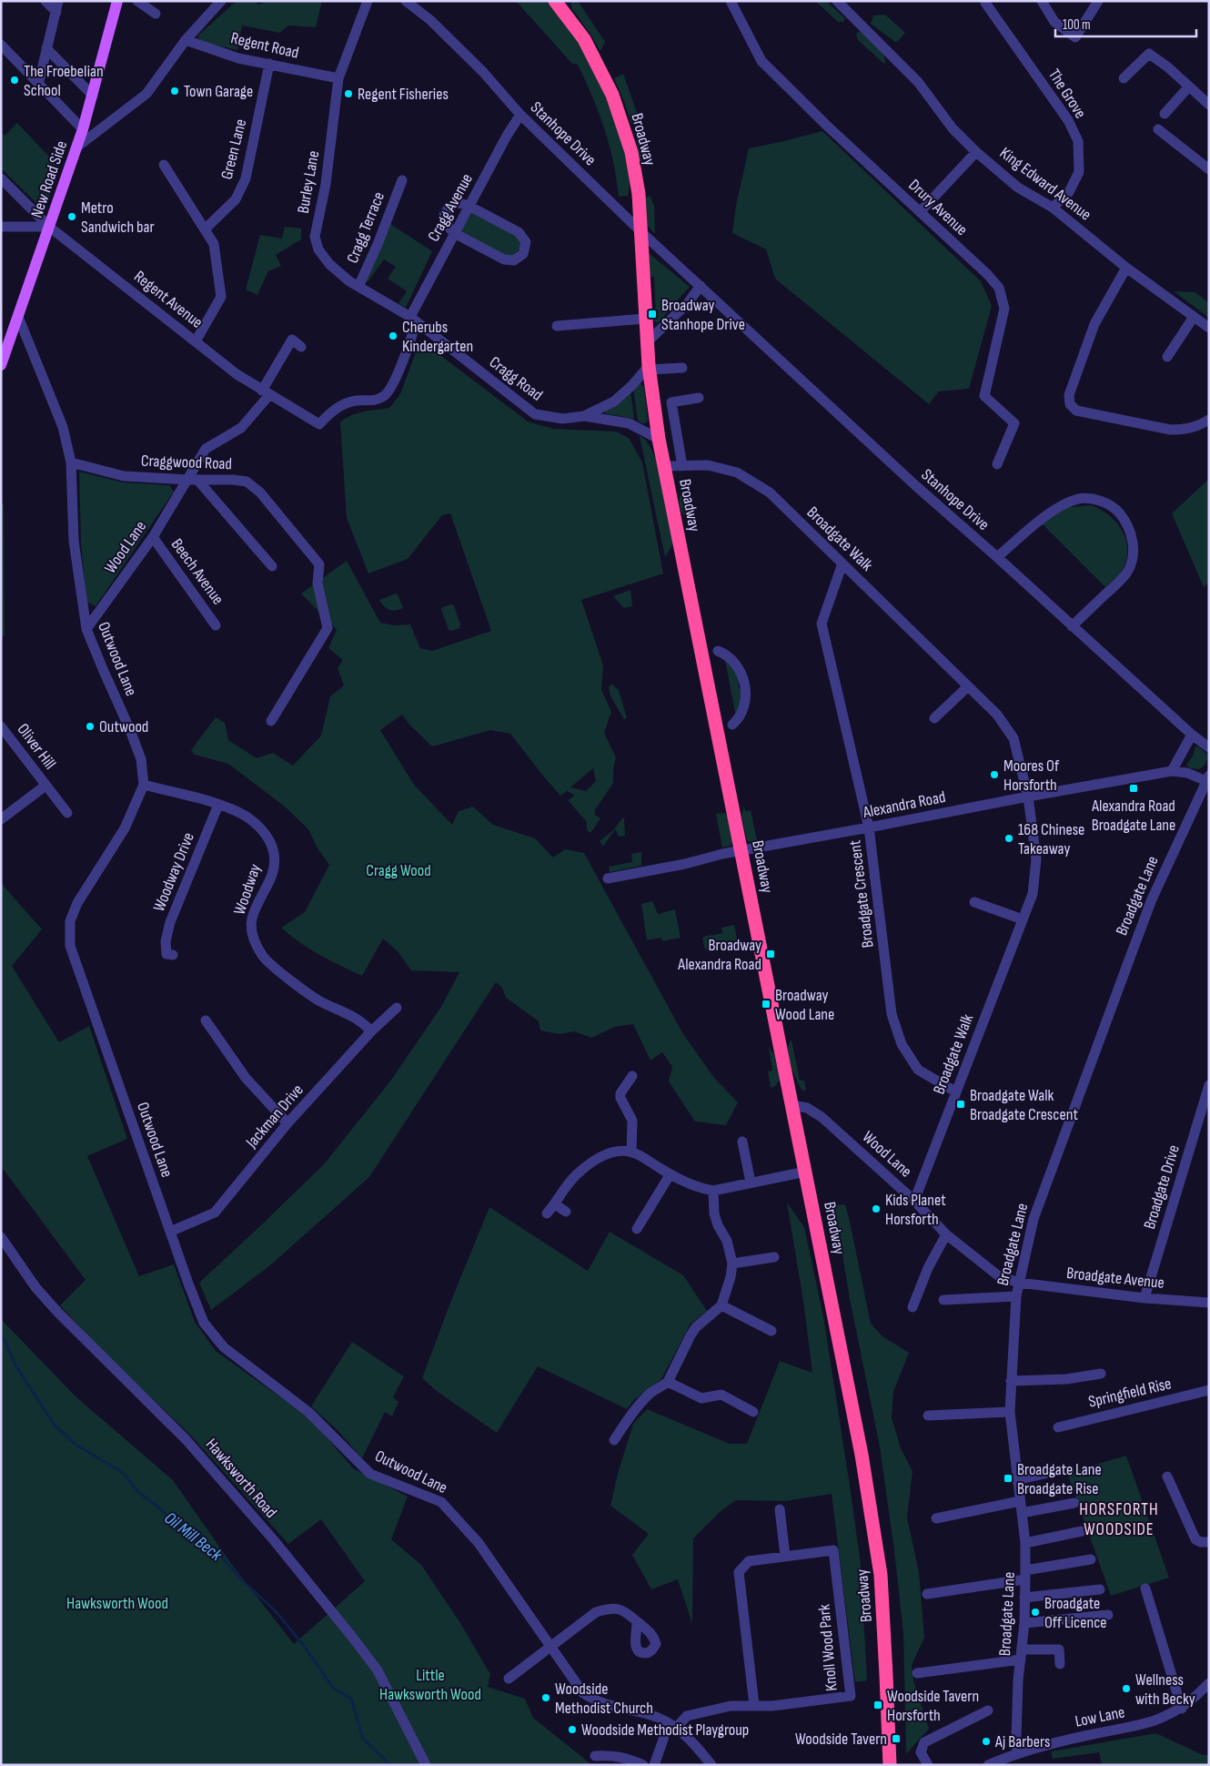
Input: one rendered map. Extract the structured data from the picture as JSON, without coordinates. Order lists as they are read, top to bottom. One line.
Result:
{"streets":{"highway":["Broadway"],"main road":["New Road Side"],"street":["Regent Road","The Grove","Stanhope Drive","Green Lane","Burley Lane","King Edward Avenue","Cragg Avenue","Drury Avenue","Cragg Terrace","Regent Avenue","Cragg Road","Craggwood Road","Broadgate Walk","Wood Lane","Beech Avenue","Outwood Lane","Oliver Hill","Alexandra Road","Woodway Drive","Woodway","Broadgate Crescent","Broadgate Lane","Jackman Drive","Broadgate Drive","Broadgate Avenue","Springfield Rise","Hawksworth Road","Knoll Wood Park","Low Lane"]},"crossings":[["Regent Road","Green Lane"],["Regent Road","Burley Lane"],["The Grove","King Edward Avenue"],["Stanhope Drive","Broadway"],["Stanhope Drive","Cragg Avenue"],["Broadway","Cragg Road"],["Broadway","Broadgate Walk"],["Broadway","Wood Lane"],["Broadway","Alexandra Road"],["New Road Side","Regent Avenue"],["New Road Side","Outwood Lane"],["Burley Lane","Cragg Avenue"],["Burley Lane","Cragg Terrace"],["Burley Lane","Cragg Road"],["Cragg Avenue","Regent Avenue"],["Cragg Avenue","Cragg Road"],["Cragg Avenue","Wood Lane"],["Regent Avenue","Wood Lane"],["Craggwood Road","Wood Lane"],["Craggwood Road","Outwood Lane"],["Broadgate Walk","Wood Lane"],["Broadgate Walk","Alexandra Road"],["Broadgate Walk","Broadgate Crescent"],["Wood Lane","Beech Avenue"],["Wood Lane","Outwood Lane"],["Wood Lane","Broadgate Lane"],["Wood Lane","Broadgate Avenue"],["Outwood Lane","Woodway"],["Outwood Lane","Jackman Drive"],["Outwood Lane","Knoll Wood Park"],["Alexandra Road","Broadgate Crescent"],["Alexandra Road","Broadgate Lane"],["Woodway Drive","Woodway"],["Woodway","Jackman Drive"],["Broadgate Lane","Broadgate Avenue"],["Broadgate Lane","Low Lane"],["Broadgate Drive","Broadgate Avenue"]],"districts":["HORSFORTH WOODSIDE"],"water":["Oil Mill Beck"],"parks":["Cragg Wood","Hawksworth Wood","Little Hawksworth Wood"],"places":{"other":["The Froebelian School","Town Garage","Regent Fisheries","Metro Sandwich bar","Cherubs Kindergarten","Outwood","Moores Of Horsforth","168 Chinese Takeaway","Kids Planet Horsforth","Broadgate Off Licence","Wellness with Becky","Woodside Methodist Church","Woodside Methodist Playgroup","Aj Barbers"],"transit":["Broadway Stanhope Drive","Alexandra Road Broadgate Lane","Broadway Alexandra Road","Broadway Wood Lane","Broadgate Walk Broadgate Crescent","Broadgate Lane Broadgate Rise","Woodside Tavern Horsforth","Woodside Tavern"]},"scale_bar":"100 m"}
